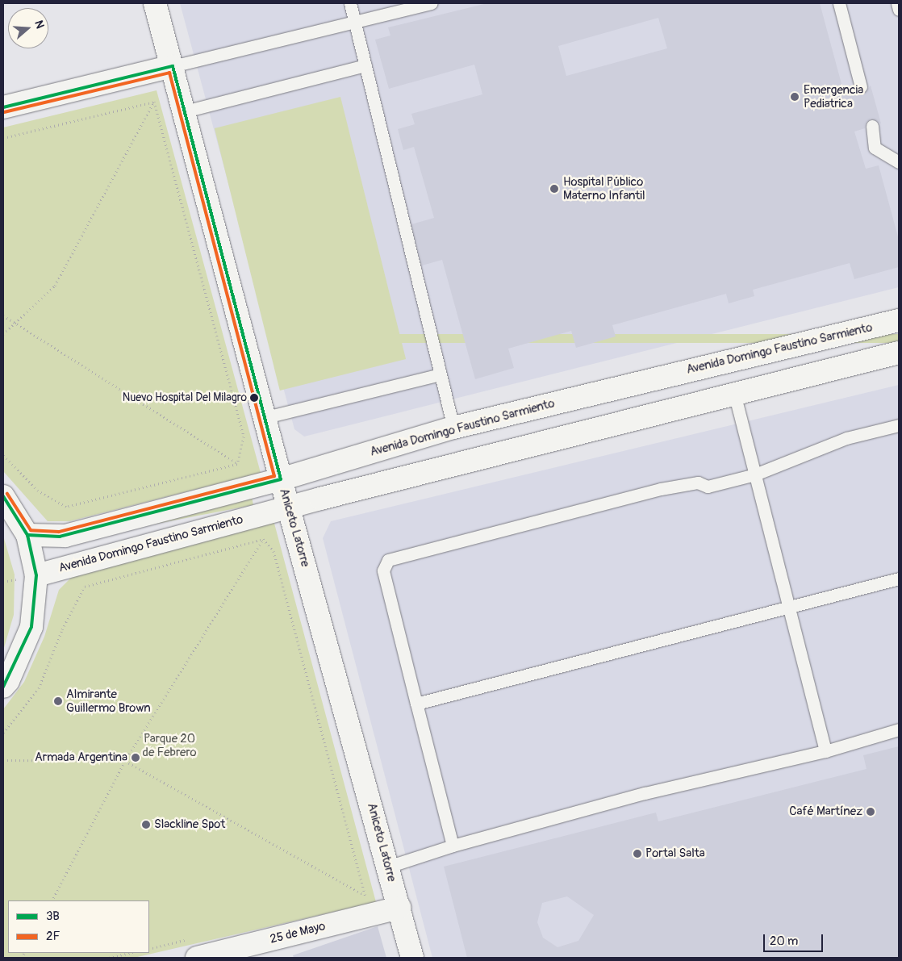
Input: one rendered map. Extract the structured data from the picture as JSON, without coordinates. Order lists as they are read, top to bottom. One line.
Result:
{"streets":{"main road":["Avenida Domingo Faustino Sarmiento","Aniceto Latorre","25 de Mayo"]},"crossings":[["Avenida Domingo Faustino Sarmiento","Aniceto Latorre"],["Aniceto Latorre","25 de Mayo"]],"parks":["Parque 20 de Febrero"],"places":["Emergencia Pediatrica","Hospital Público Materno Infantil","Nuevo Hospital Del Milagro","Almirante Guillermo Brown","Armada Argentina","Café Martínez","Slackline Spot","Portal Salta"],"lines":["transit line 3B","transit line 2F"],"legend":["3B","2F"],"scale_bar":"20 m","north":"right"}
